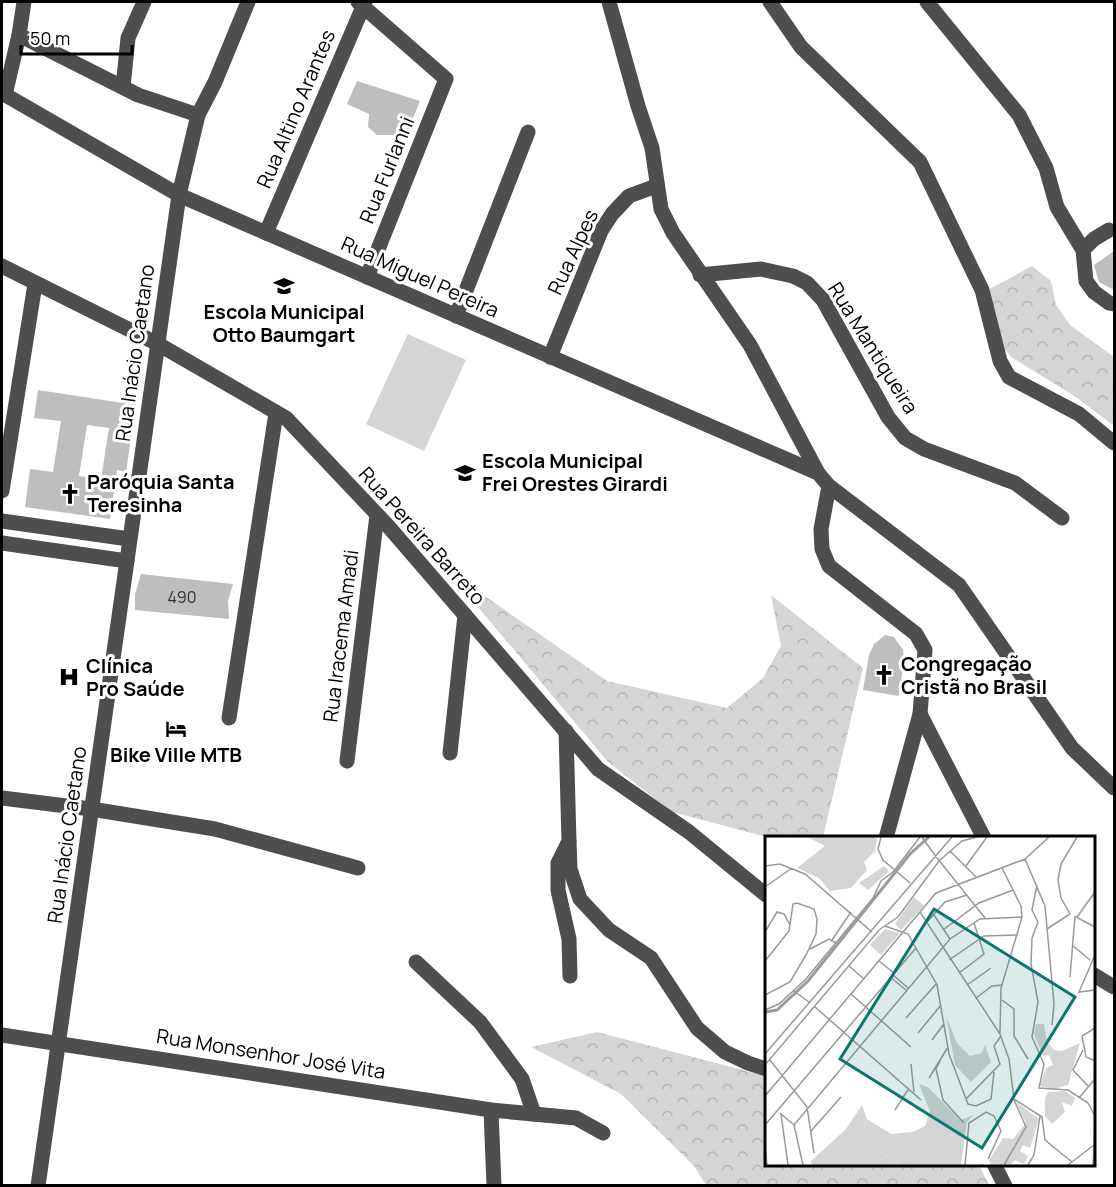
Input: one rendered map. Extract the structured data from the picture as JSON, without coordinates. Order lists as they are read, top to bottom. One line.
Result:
{"streets":{"street":["Rua Altino Arantes","Rua Furlanni","Rua Alpes","Rua Miguel Pereira","Rua Mantiqueira","Rua Inácio Caetano","Rua Pereira Barreto","Rua Iracema Amadi","Rua Monsenhor José Vita"]},"crossings":[["Rua Altino Arantes","Rua Furlanni"],["Rua Altino Arantes","Rua Miguel Pereira"],["Rua Furlanni","Rua Miguel Pereira"],["Rua Alpes","Rua Miguel Pereira"],["Rua Miguel Pereira","Rua Inácio Caetano"],["Rua Inácio Caetano","Rua Pereira Barreto"],["Rua Inácio Caetano","Rua Monsenhor José Vita"],["Rua Pereira Barreto","Rua Iracema Amadi"]],"places":{"school or university":["Escola Municipal Otto Baumgart","Escola Municipal Frei Orestes Girardi"],"church":["Paróquia Santa Teresinha","Congregação Cristã no Brasil"],"hospital":["Clínica Pro Saúde"],"hotel":["Bike Ville MTB"]},"house_numbers":["490"],"scale_bar":"50 m"}
